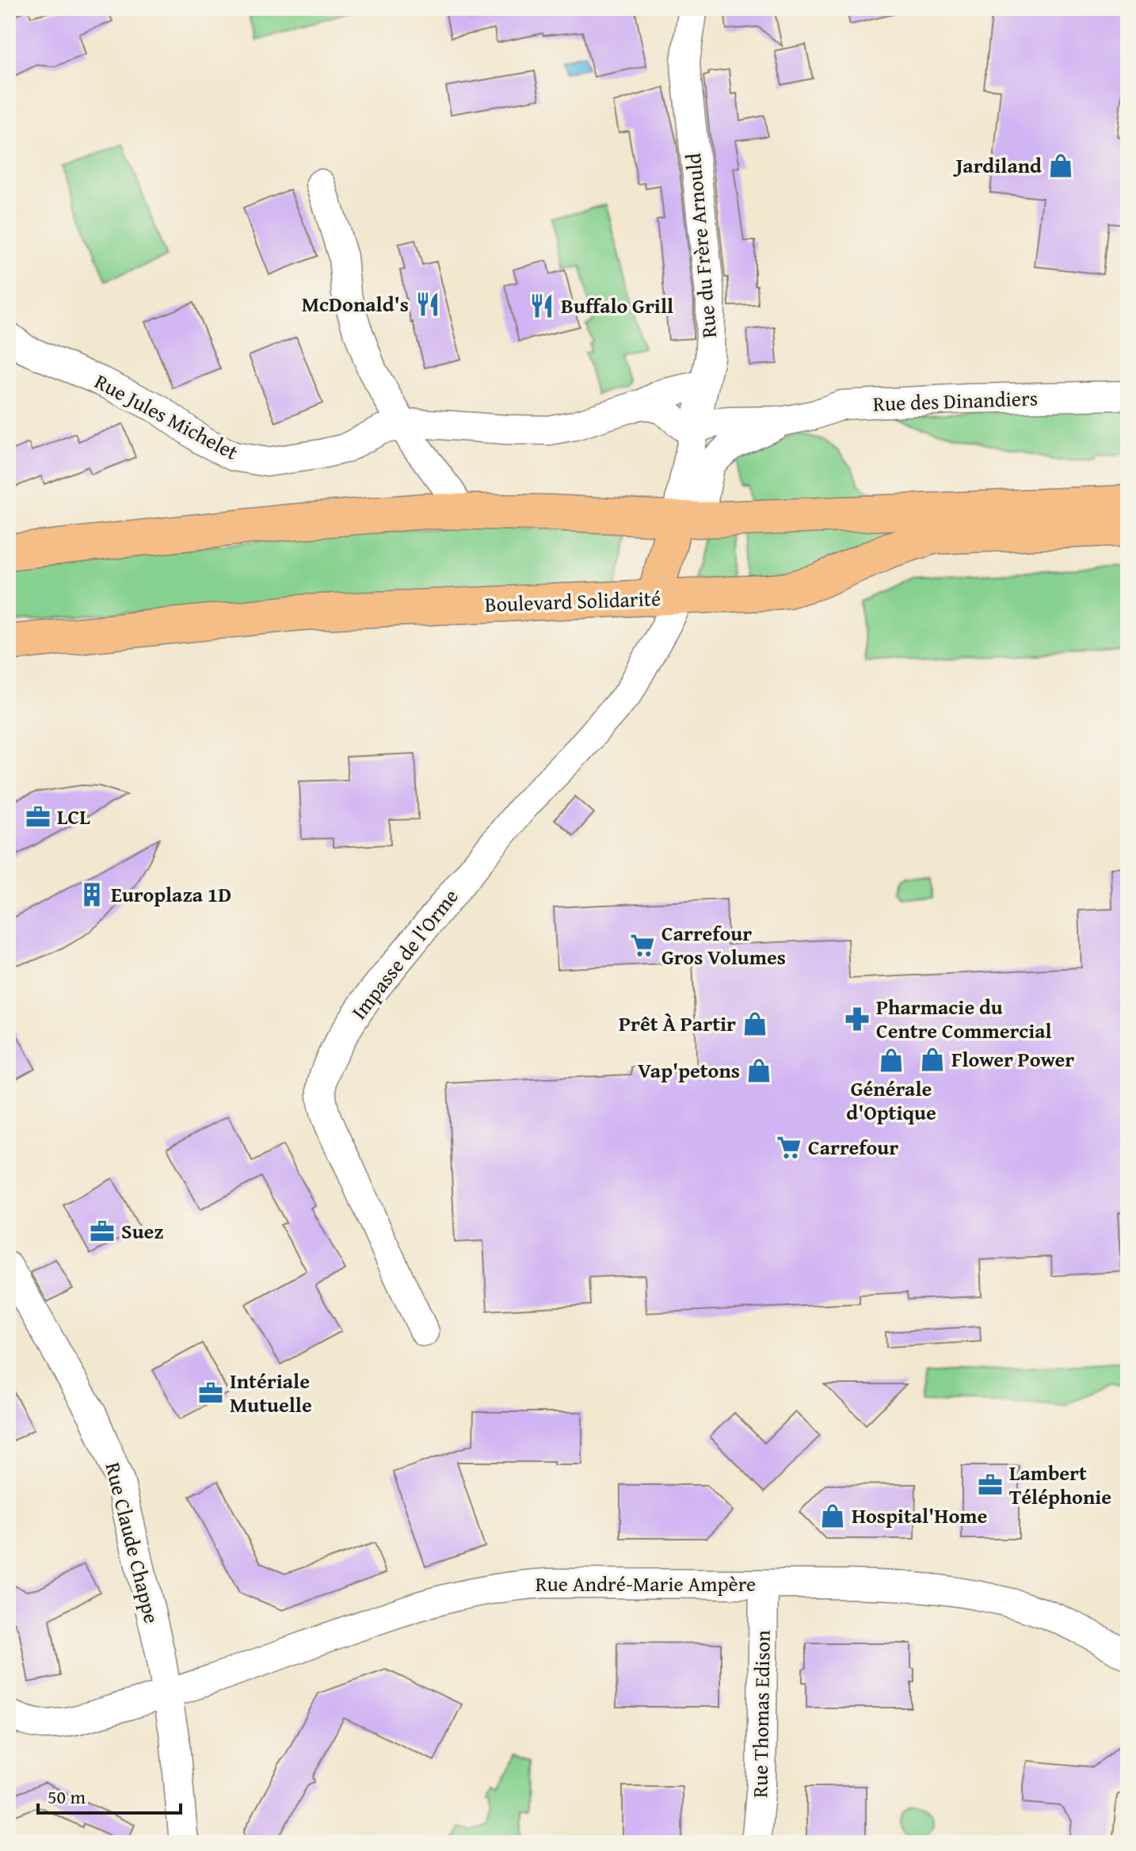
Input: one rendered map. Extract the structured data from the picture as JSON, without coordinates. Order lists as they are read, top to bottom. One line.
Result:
{"streets":{"main road":["Boulevard Solidarité"],"street":["Rue du Frère Arnould","Rue des Dinandiers","Rue Jules Michelet","Impasse de l'Orme","Rue Claude Chappe","Rue André-Marie Ampère","Rue Thomas Edison"]},"crossings":[["Rue du Frère Arnould","Rue des Dinandiers"],["Rue du Frère Arnould","Rue Jules Michelet"],["Boulevard Solidarité","Impasse de l'Orme"],["Rue Claude Chappe","Rue André-Marie Ampère"],["Rue André-Marie Ampère","Rue Thomas Edison"]],"places":{"shop":["Jardiland","Prêt À Partir","Flower Power","Générale d'Optique","Vap'petons","Hospital'Home"],"restaurant":["McDonald's","Buffalo Grill"],"office":["LCL","Suez","Intériale Mutuelle","Lambert Téléphonie"],"building":["Europlaza 1D"],"supermarket":["Carrefour Gros Volumes","Carrefour"],"pharmacy":["Pharmacie du Centre Commercial"]},"scale_bar":"50 m"}
